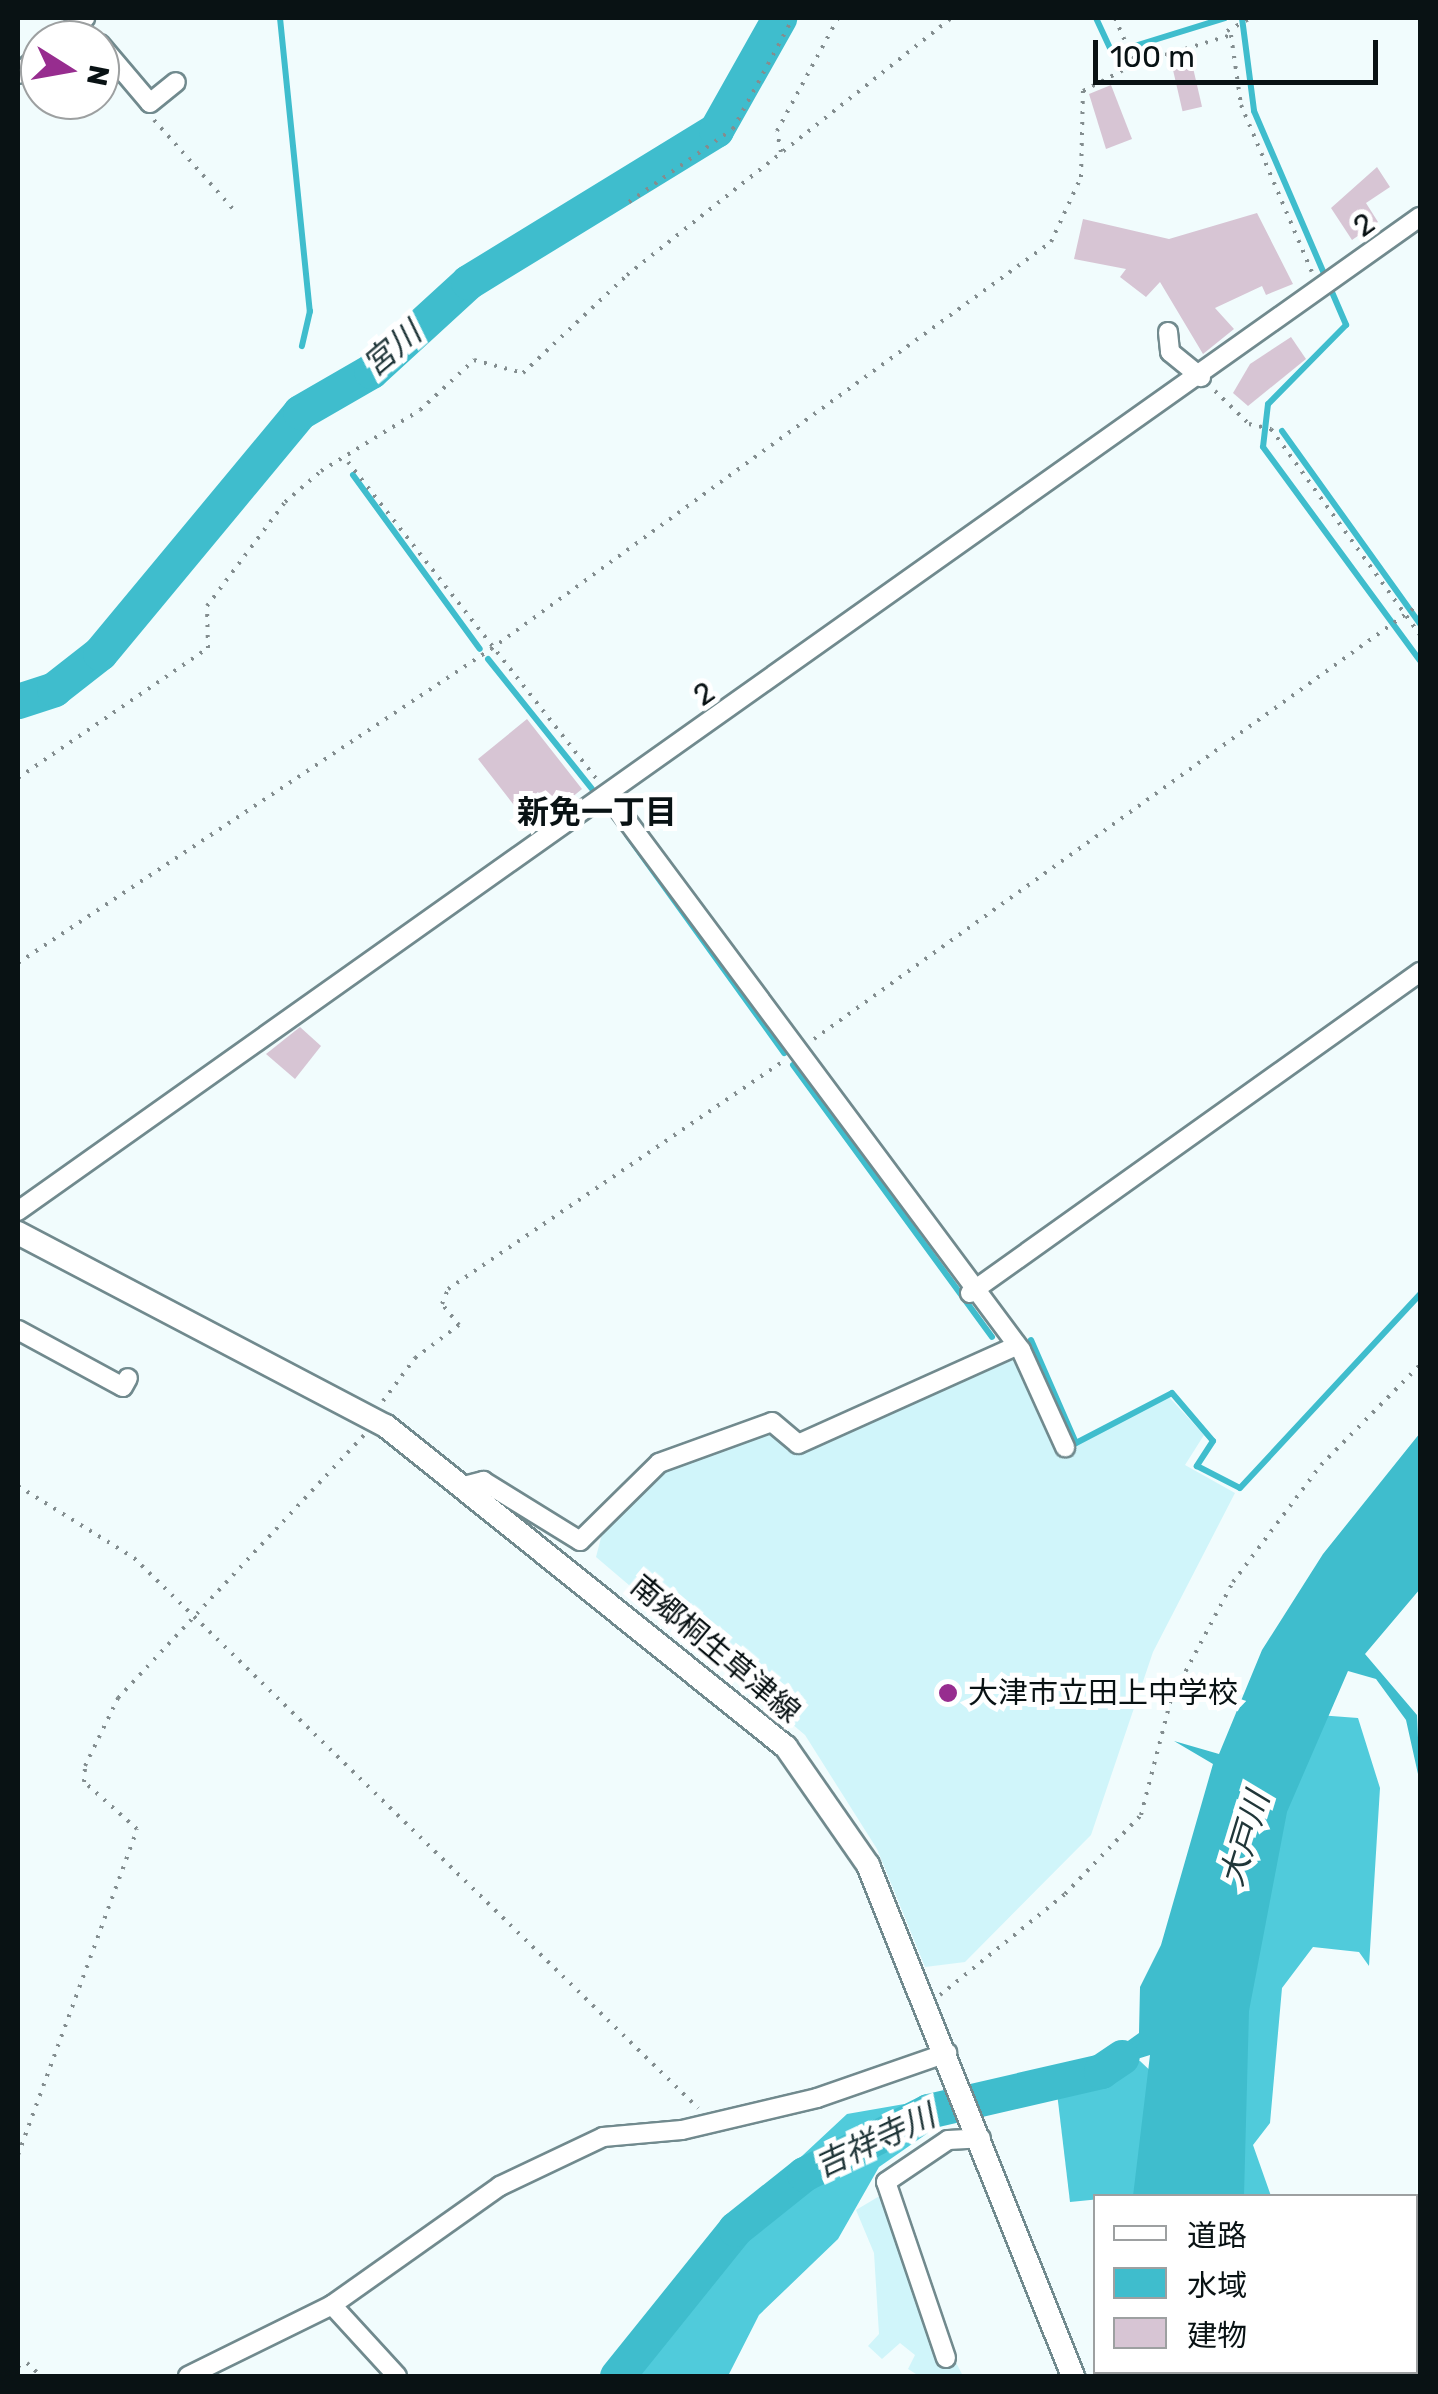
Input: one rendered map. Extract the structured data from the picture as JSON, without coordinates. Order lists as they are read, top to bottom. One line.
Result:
{"streets":{"main road":["南郷桐生草津線"],"street":["2"]},"districts":["新免一丁目"],"water":["宮川","大戸川","吉祥寺川"],"places":["大津市立田上中学校"],"legend":["道路","水域","建物"],"scale_bar":"100 m","north":"right"}
